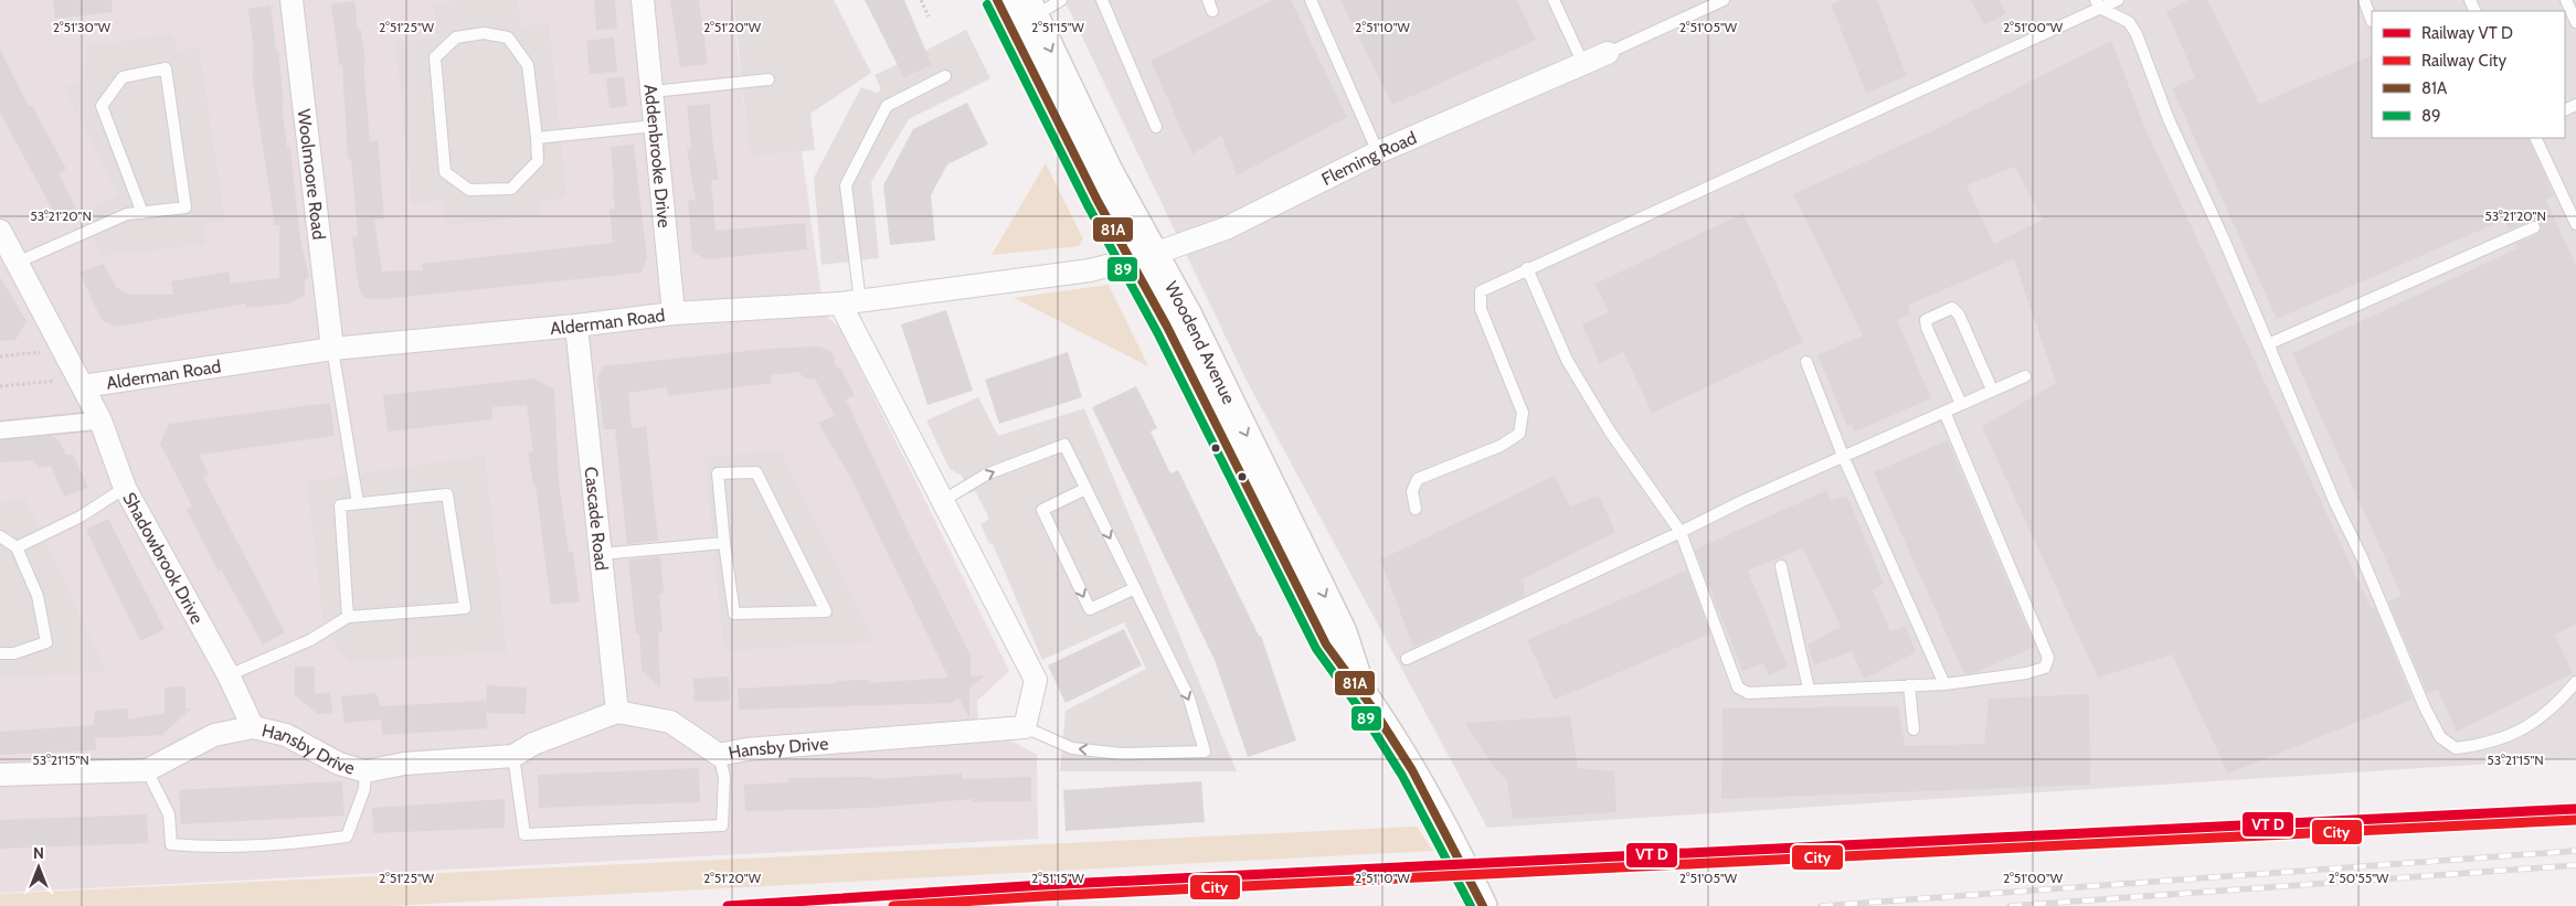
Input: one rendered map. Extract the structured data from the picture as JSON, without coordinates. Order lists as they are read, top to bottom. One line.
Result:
{"streets":{"street":["Addenbrooke Drive","Fleming Road","Woolmoore Road","Alderman Road","Woodend Avenue","Cascade Road","Shadowbrook Drive","Hansby Drive"]},"crossings":[["Addenbrooke Drive","Alderman Road"],["Fleming Road","Alderman Road"],["Fleming Road","Woodend Avenue"],["Woolmoore Road","Alderman Road"],["Alderman Road","Woodend Avenue"],["Alderman Road","Cascade Road"],["Alderman Road","Shadowbrook Drive"],["Cascade Road","Hansby Drive"],["Shadowbrook Drive","Hansby Drive"]],"lines":["transit line 81A","transit line 89","rail line City"],"legend":["Railway VT D","Railway City","81A","89"],"north":"top","coordinates":["2°51'30\"W","2°51'25\"W","2°51'20\"W","2°51'15\"W","2°51'10\"W","2°51'05\"W","2°51'00\"W","53°21'20\"N","53°21'15\"N","2°50'55\"W"]}
